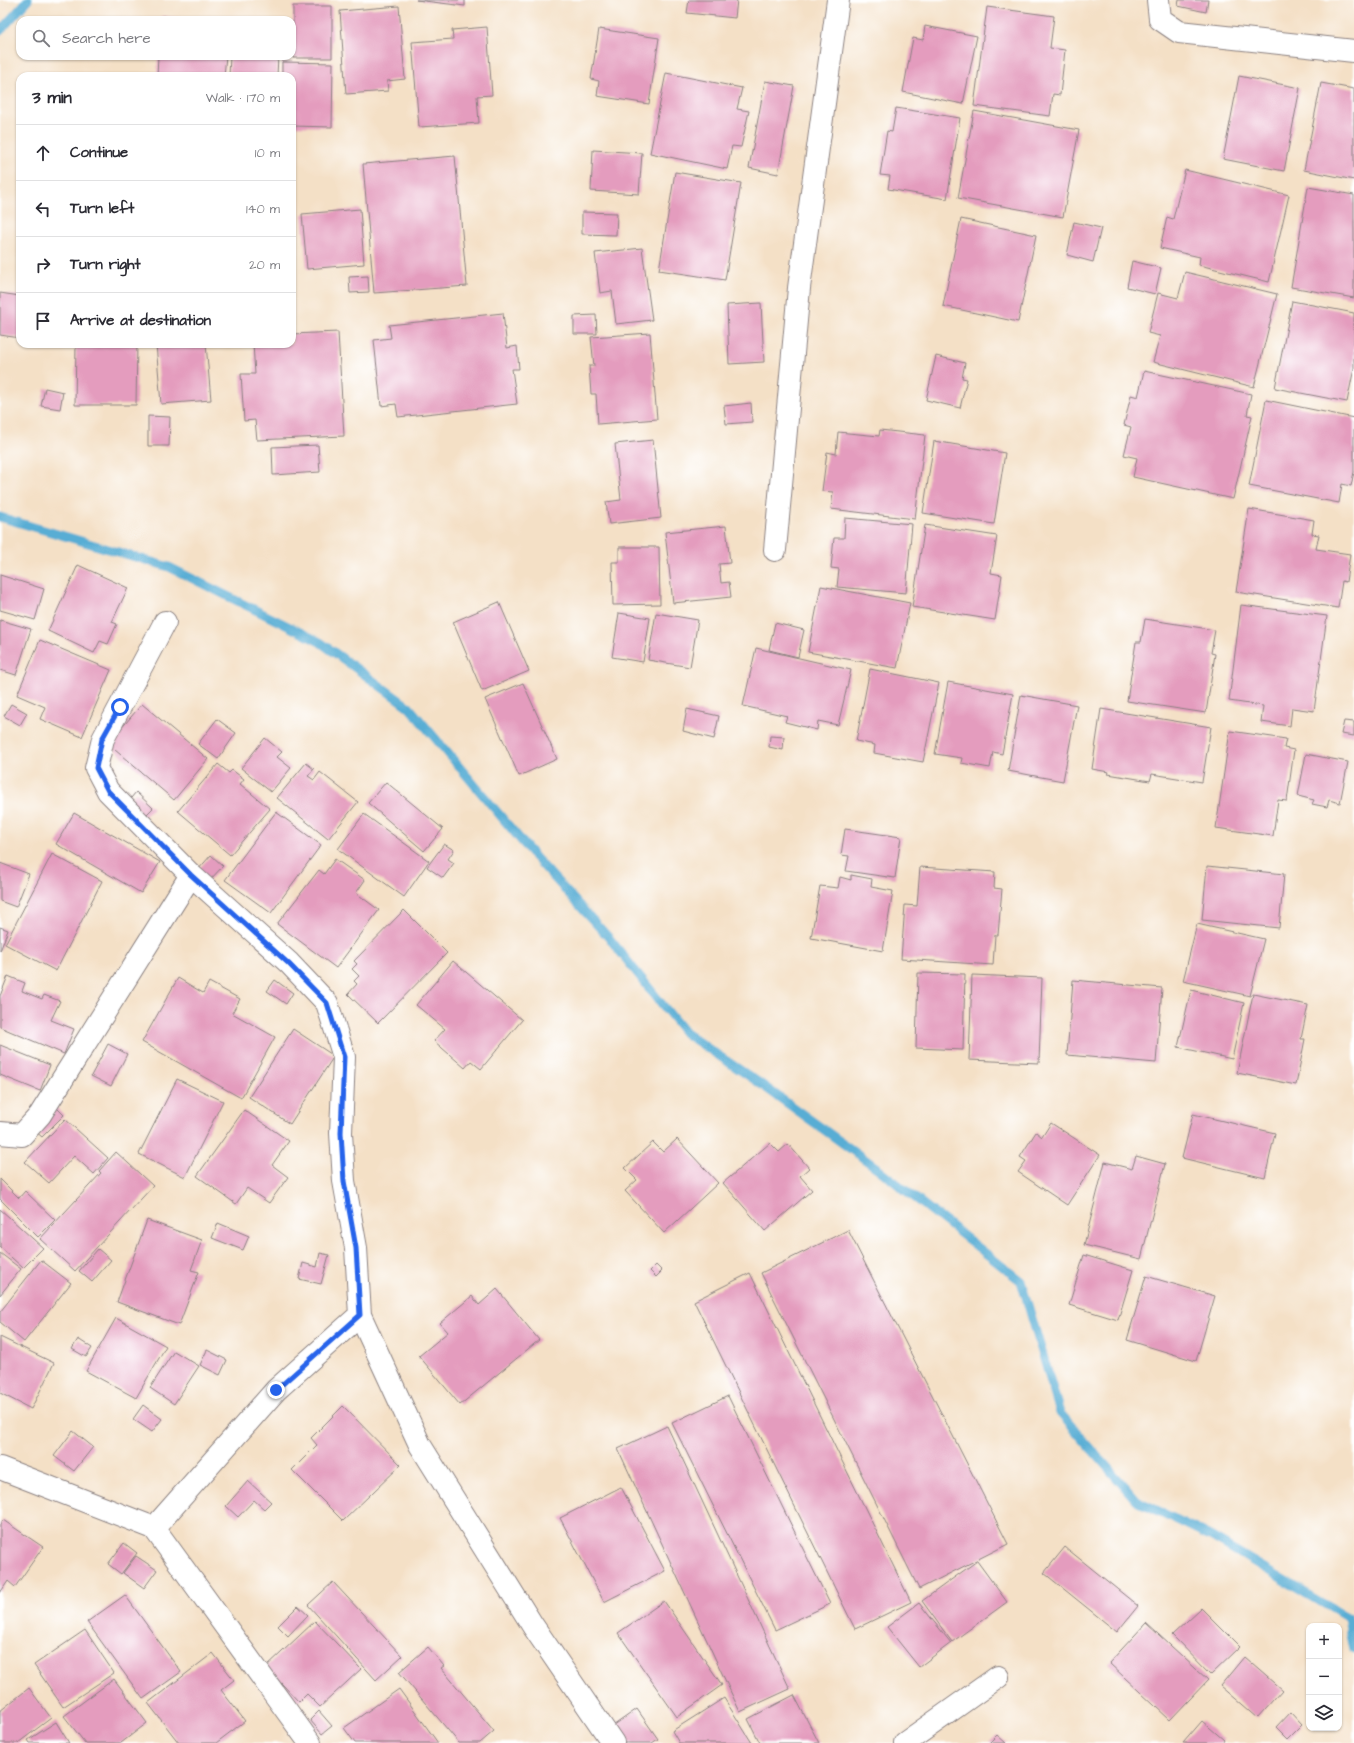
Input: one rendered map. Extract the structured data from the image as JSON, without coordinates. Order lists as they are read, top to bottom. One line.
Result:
{"page":{"search":"Search here","heading":["3 min","Walk · 170 m"],"list":[["Continue","10 m"],["Turn left","140 m"],["Turn right","20 m"],"Arrive at destination"],"map_buttons":["+","−"]}}
